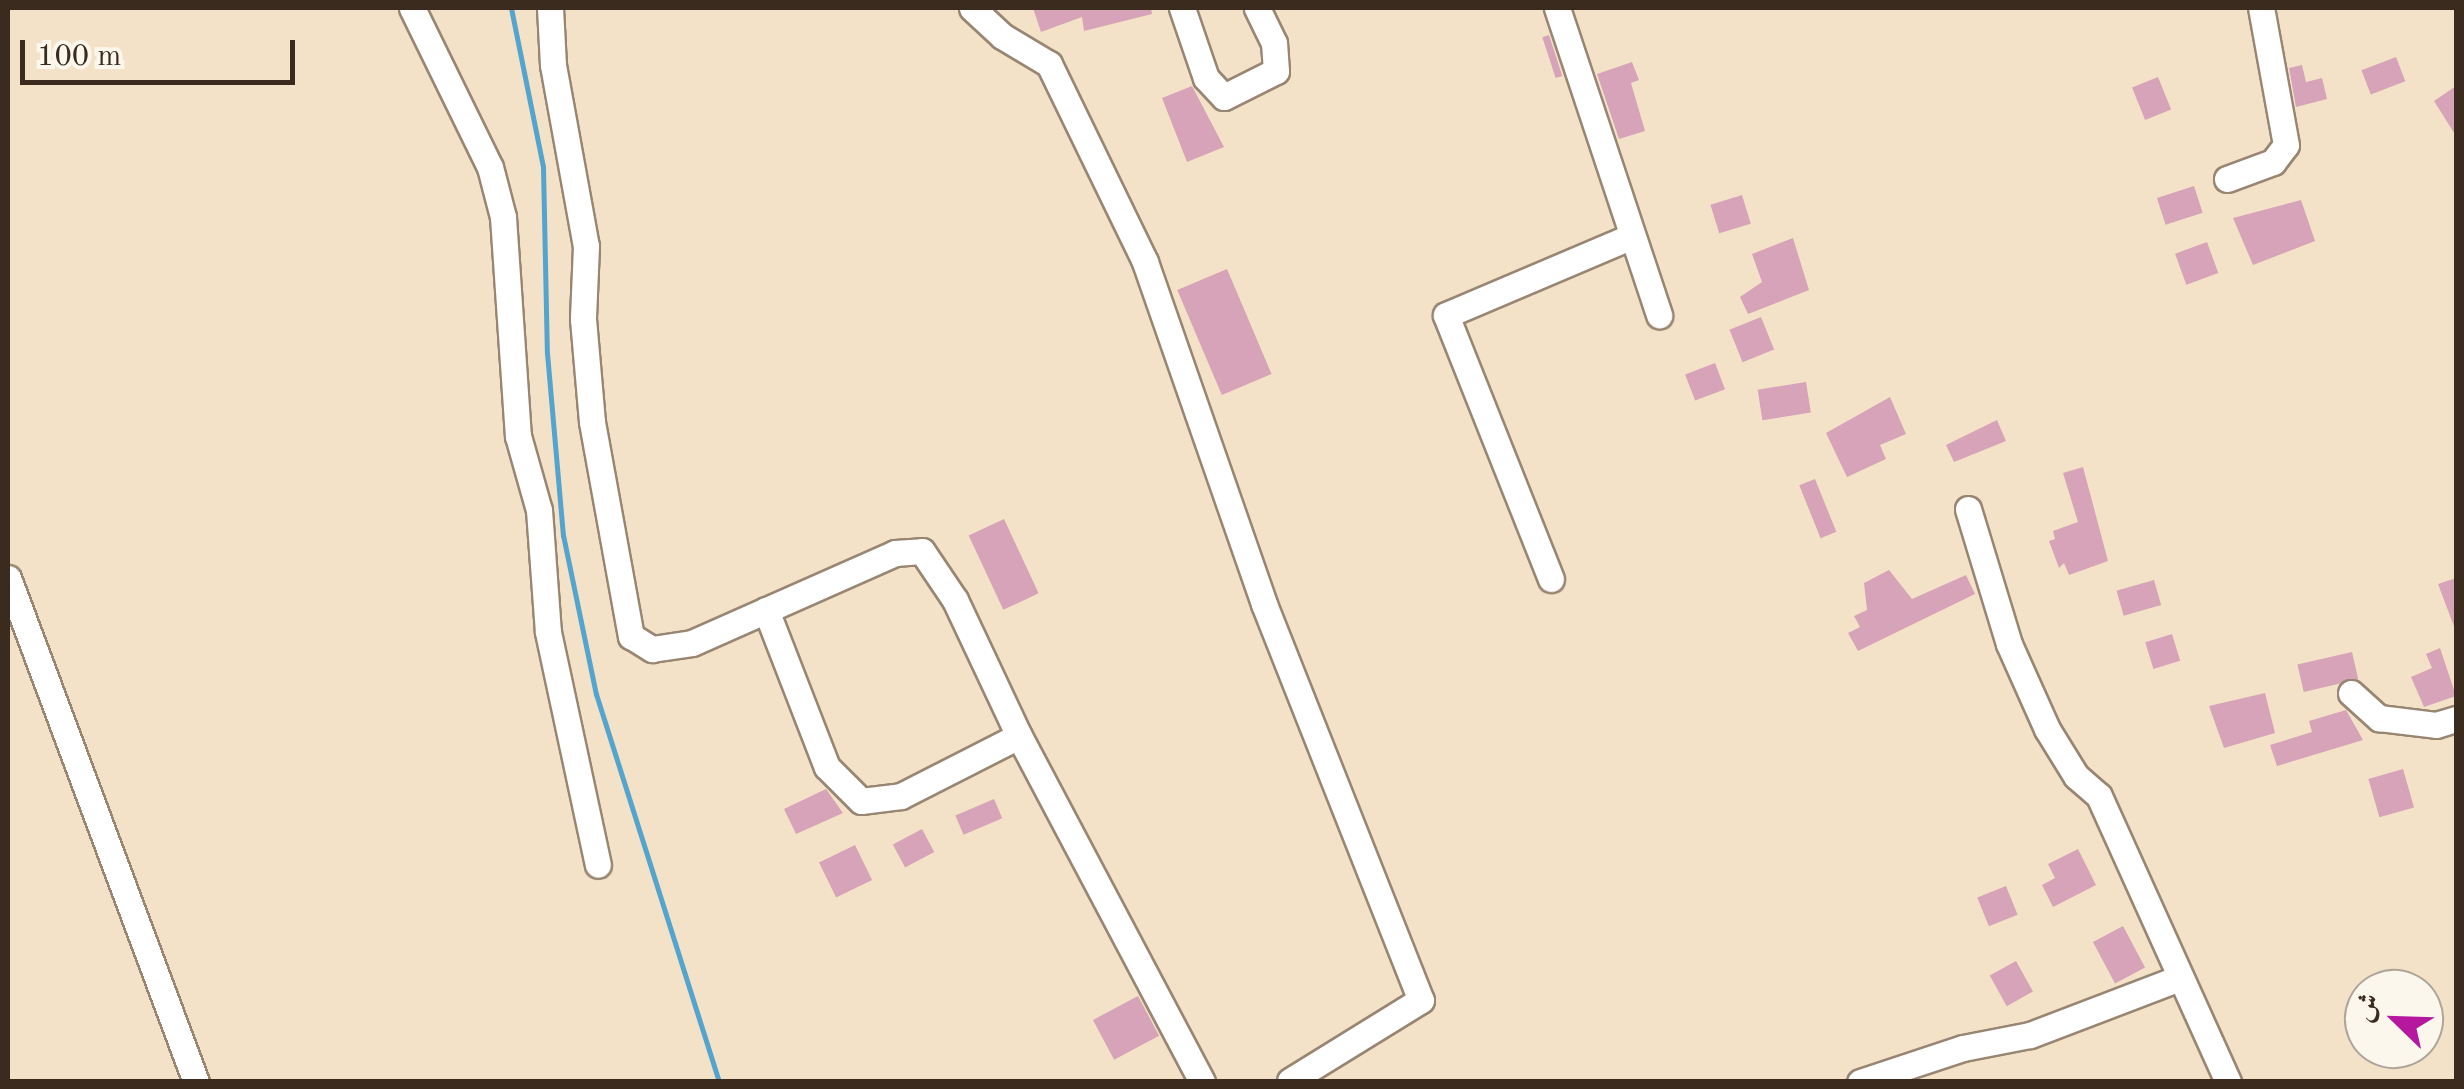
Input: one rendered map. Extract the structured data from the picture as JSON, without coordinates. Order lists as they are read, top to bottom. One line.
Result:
{"scale_bar":"100 m","north":"top left"}
